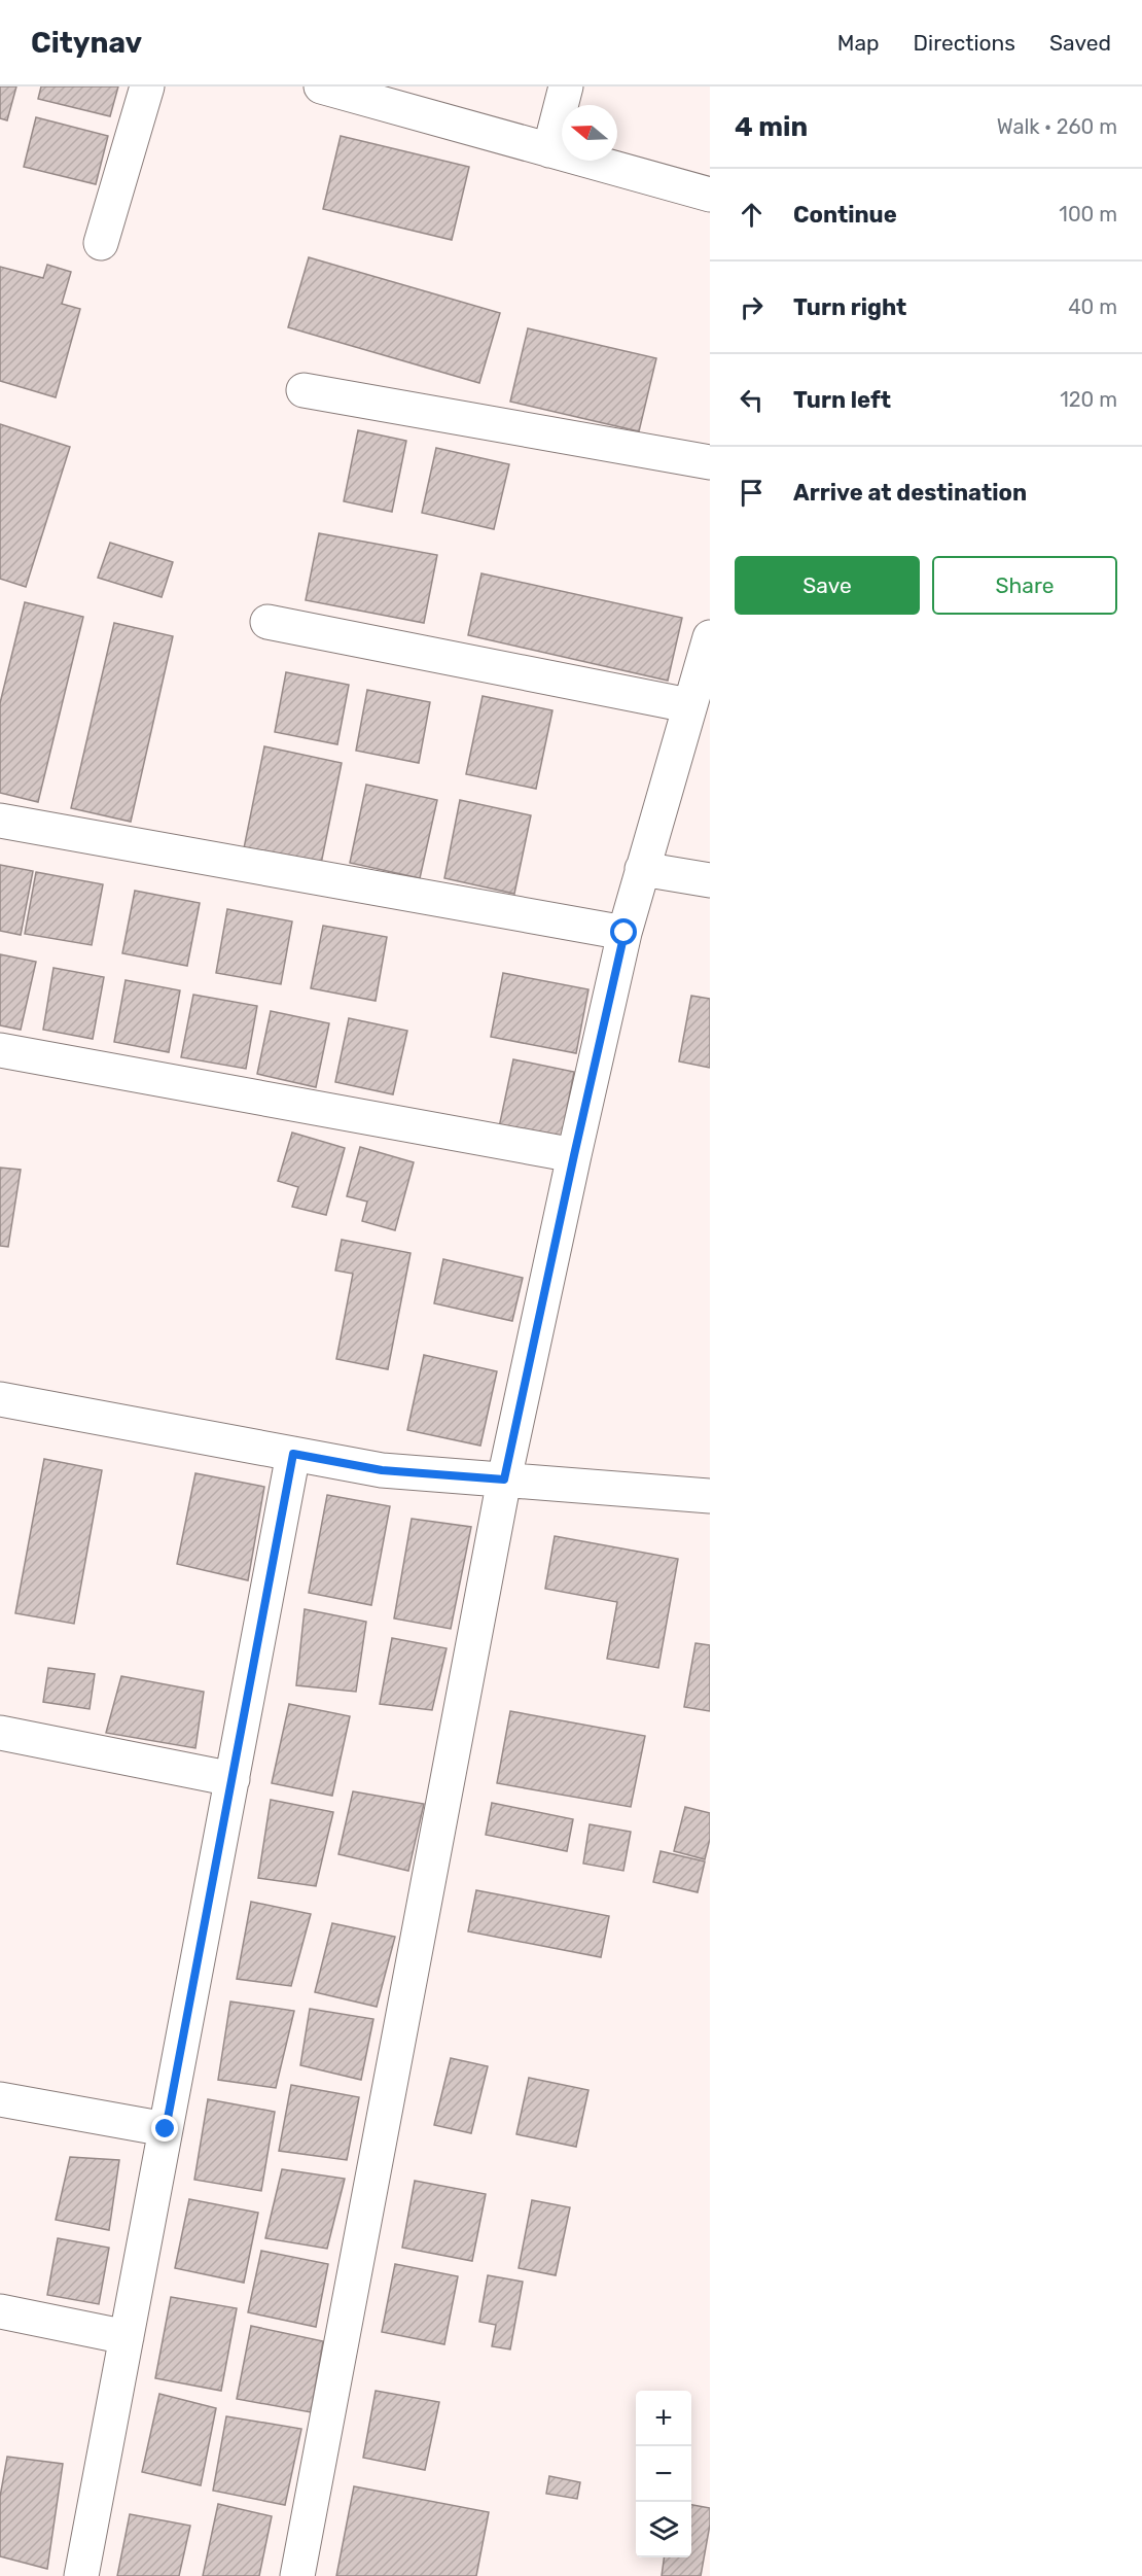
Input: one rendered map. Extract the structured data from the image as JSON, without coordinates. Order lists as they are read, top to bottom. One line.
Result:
{"north":"left","page":{"header":"Citynav","nav":["Map","Directions","Saved"],"heading":["4 min","Walk · 260 m"],"list":[["Continue","100 m"],["Turn right","40 m"],["Turn left","120 m"],"Arrive at destination"],"buttons":["Save","Share"],"map_buttons":["+","−"]}}
